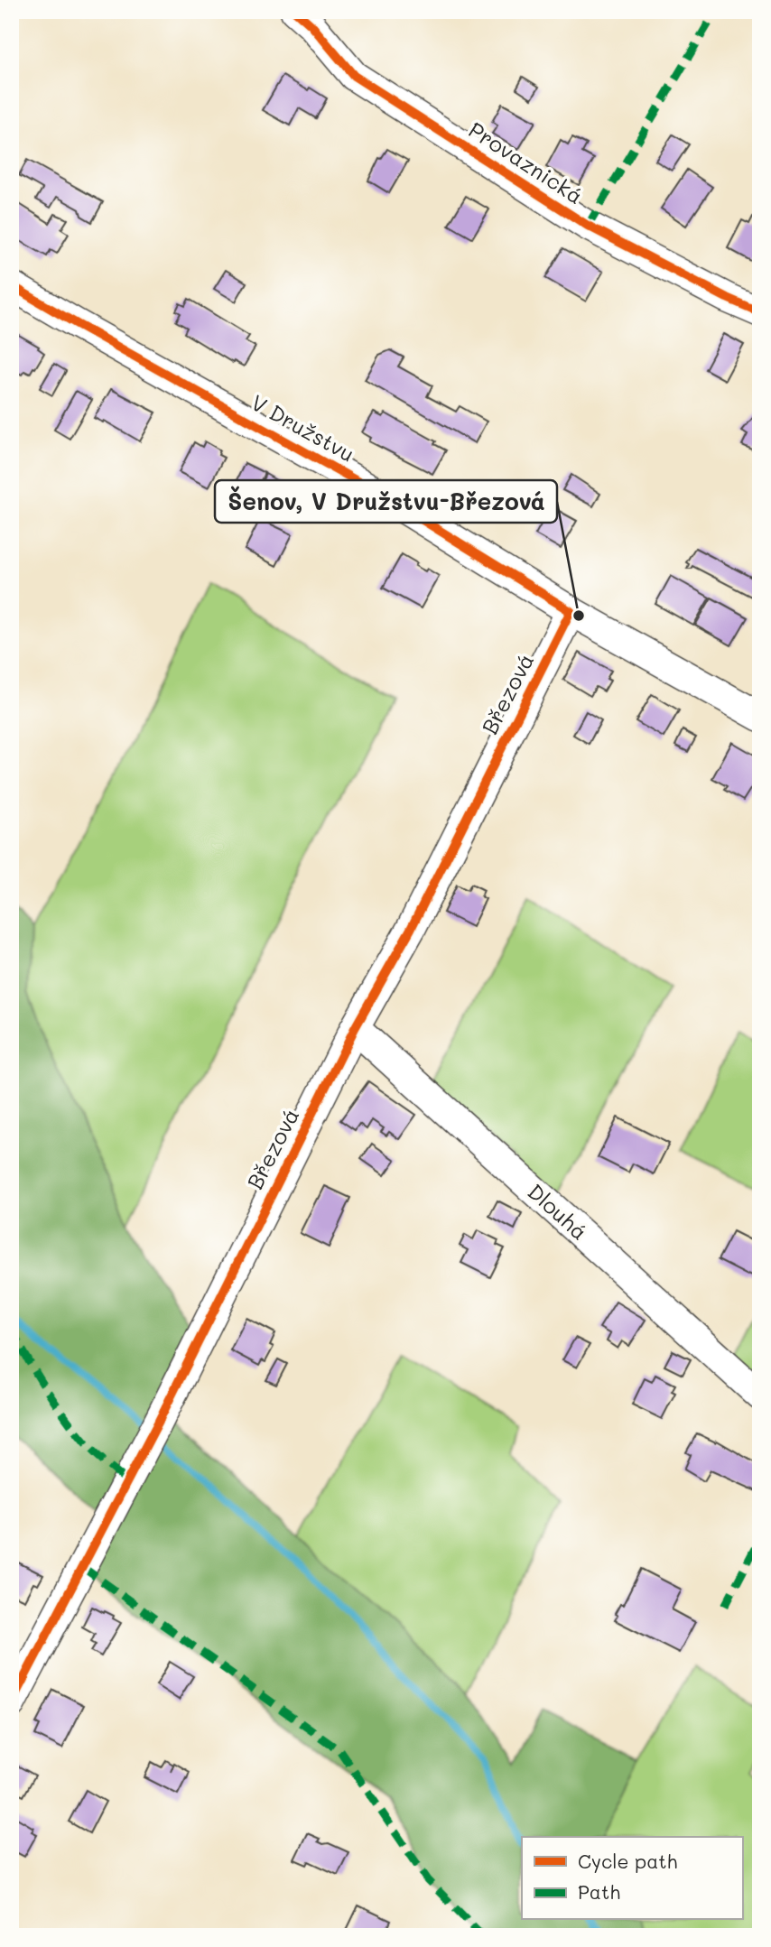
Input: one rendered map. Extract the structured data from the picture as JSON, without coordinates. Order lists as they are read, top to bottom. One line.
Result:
{"streets":{"street":["Provaznická","V Družstvu","Březová","Dlouhá"]},"crossings":[["V Družstvu","Březová"],["Březová","Dlouhá"]],"places":["Šenov, V Družstvu-Březová"],"legend":["Cycle path","Path"]}
